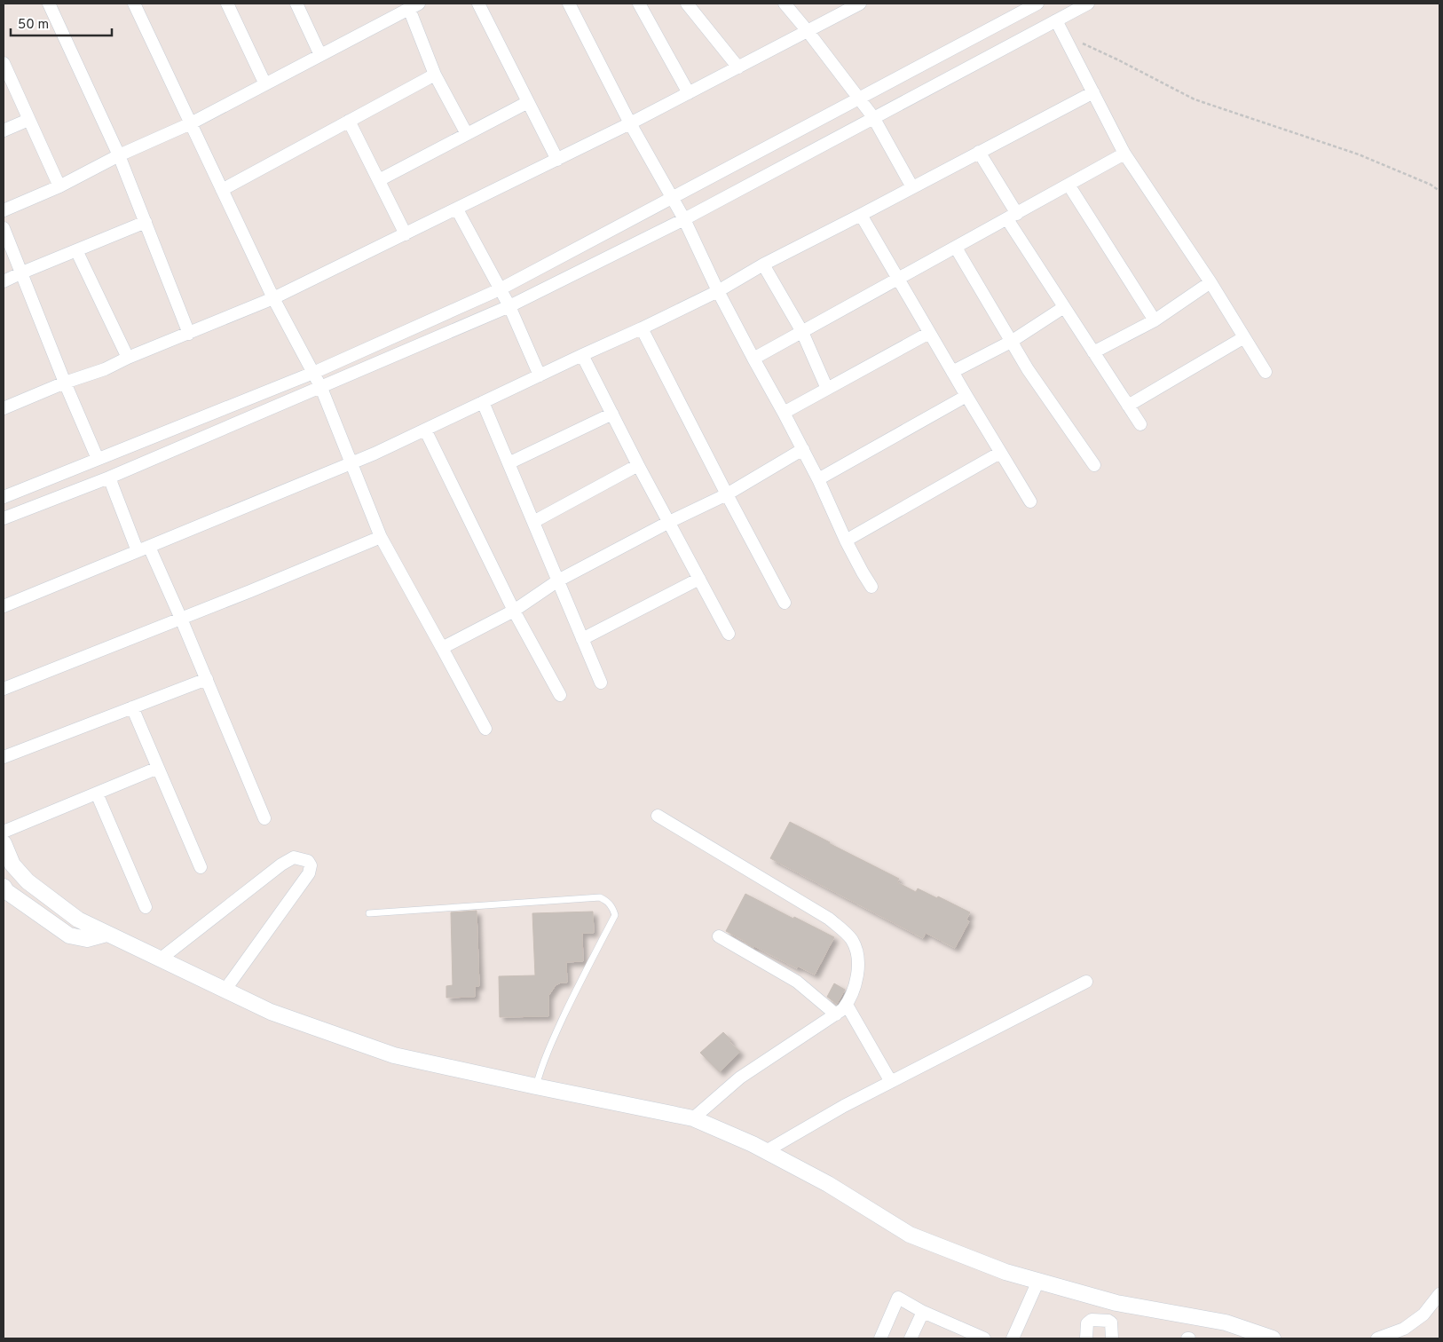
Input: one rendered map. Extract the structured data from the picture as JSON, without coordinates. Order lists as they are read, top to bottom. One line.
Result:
{"scale_bar":"50 m"}
